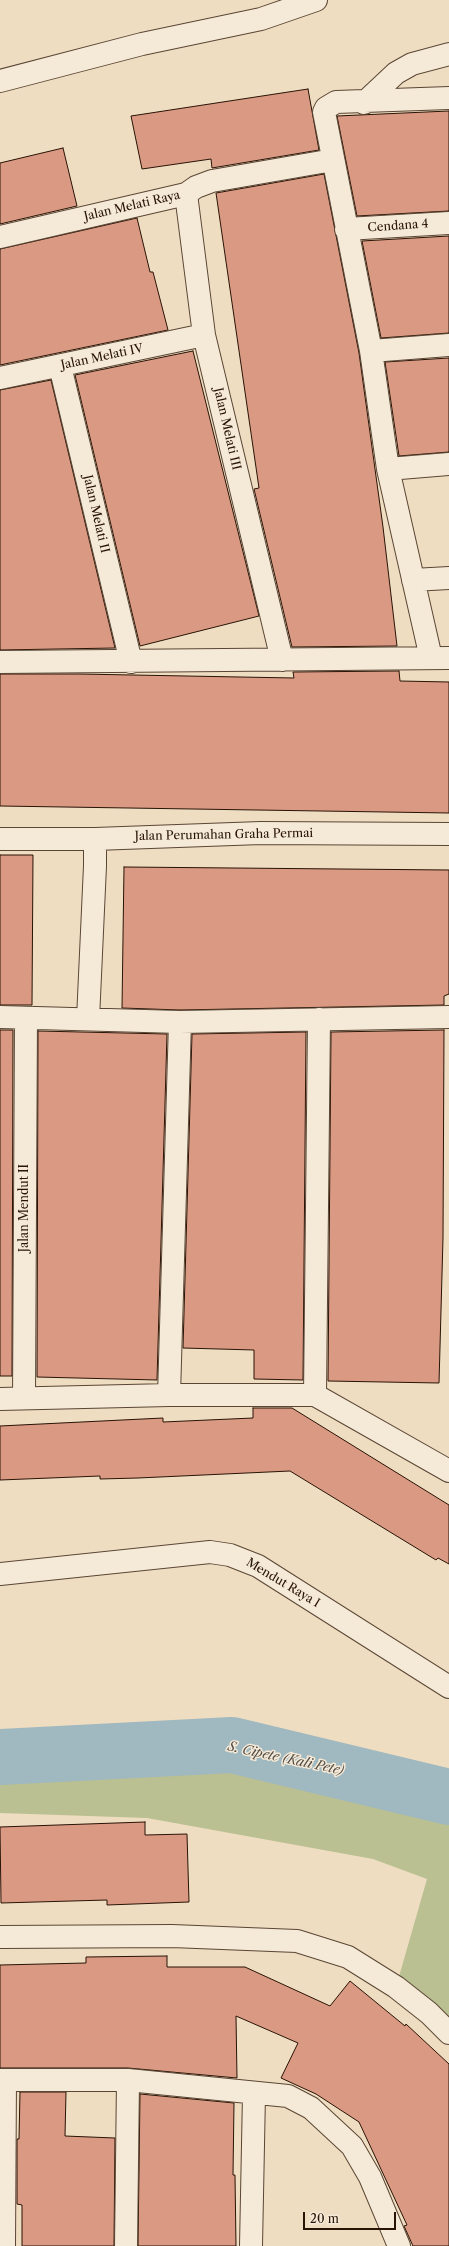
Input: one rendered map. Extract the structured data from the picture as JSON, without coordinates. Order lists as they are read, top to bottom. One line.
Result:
{"streets":{"street":["Jalan Melati Raya","Cendana 4","Jalan Melati IV","Jalan Melati III","Jalan Melati II","Jalan Perumahan Graha Permai","Jalan Mendut II","Mendut Raya I"]},"crossings":[["Jalan Melati Raya","Jalan Melati III"],["Jalan Melati IV","Jalan Melati III"],["Jalan Melati IV","Jalan Melati II"]],"water":["S. Cipete (Kali Pete)"],"scale_bar":"20 m"}
